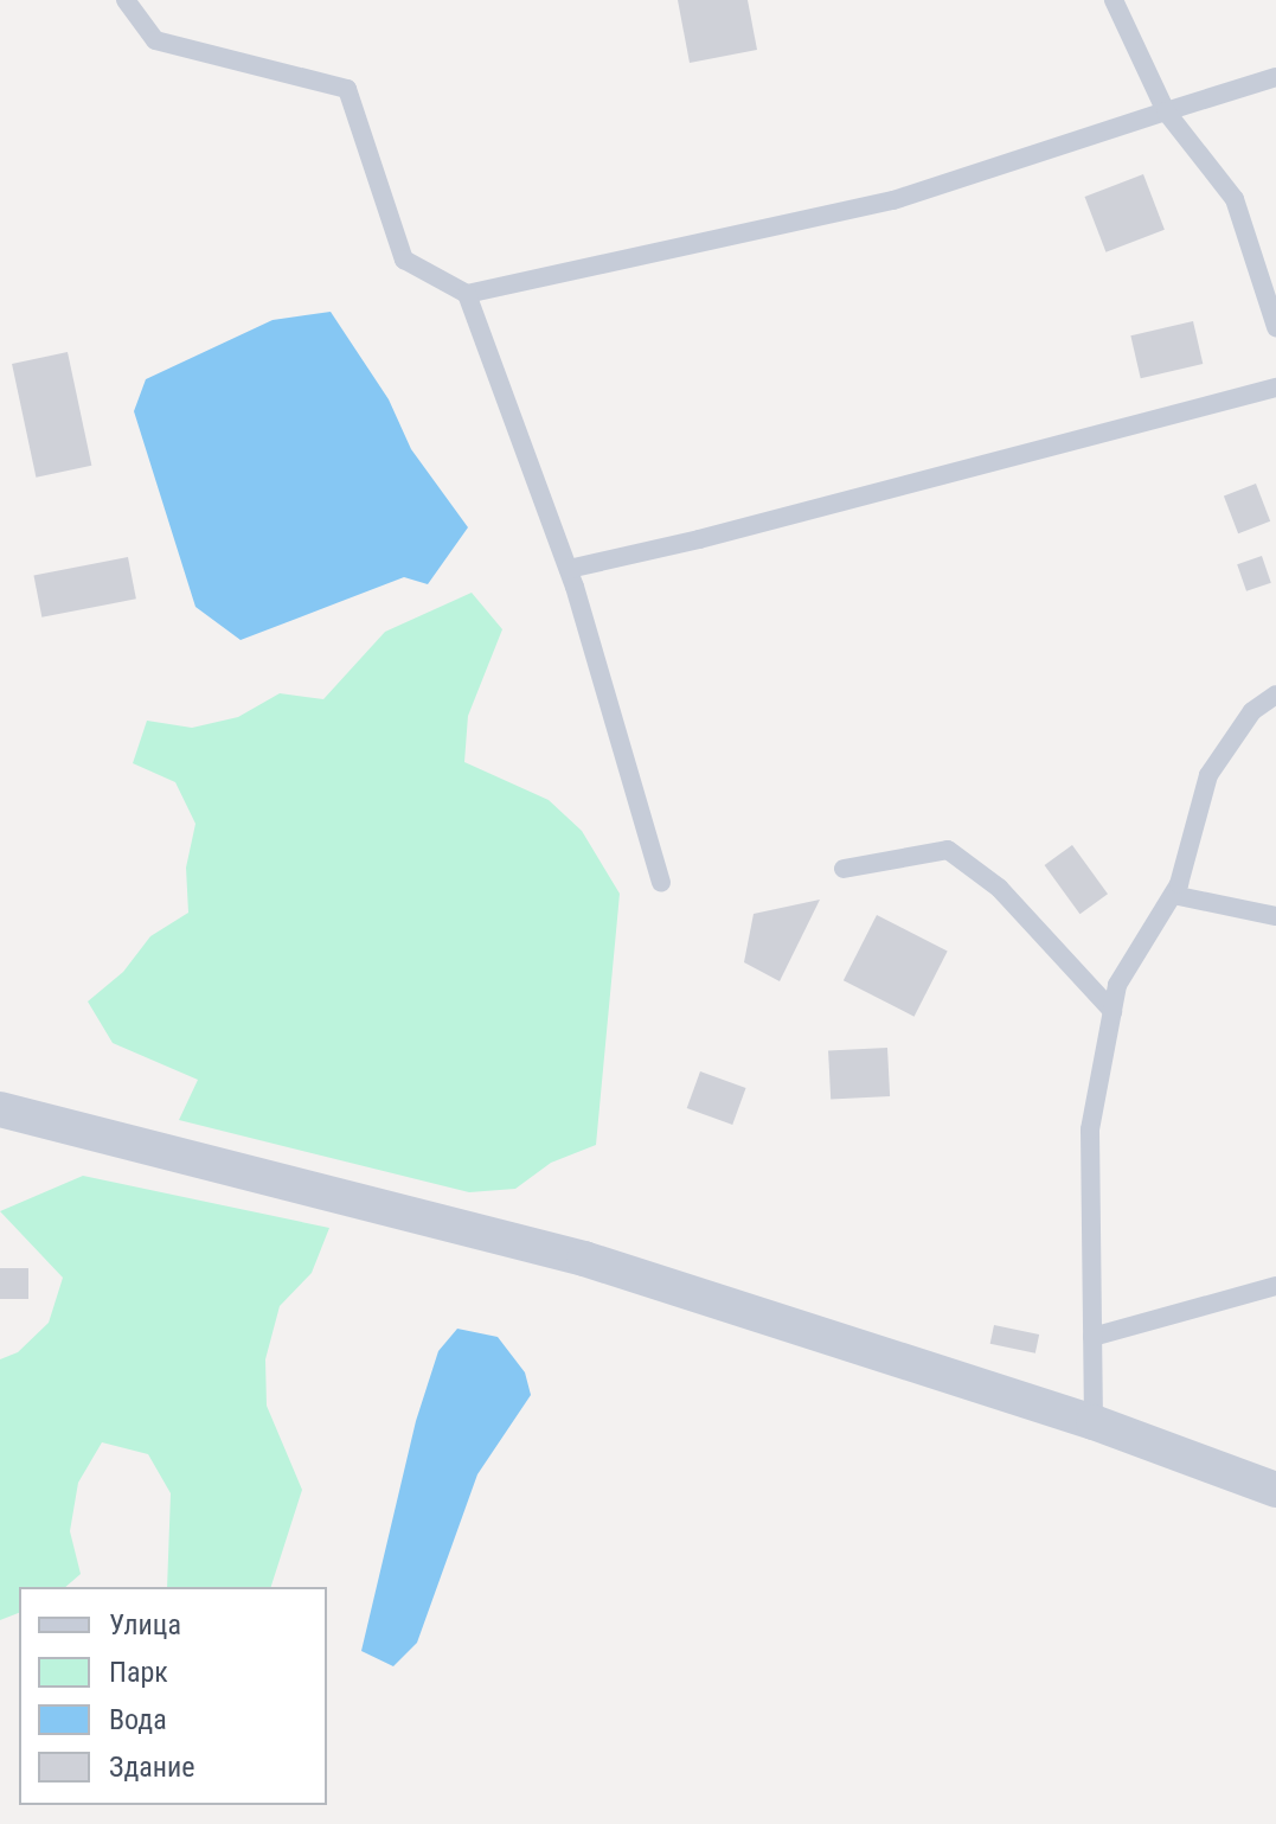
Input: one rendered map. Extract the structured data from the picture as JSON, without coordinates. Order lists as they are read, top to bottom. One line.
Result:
{"legend":["Улица","Парк","Вода","Здание"]}
